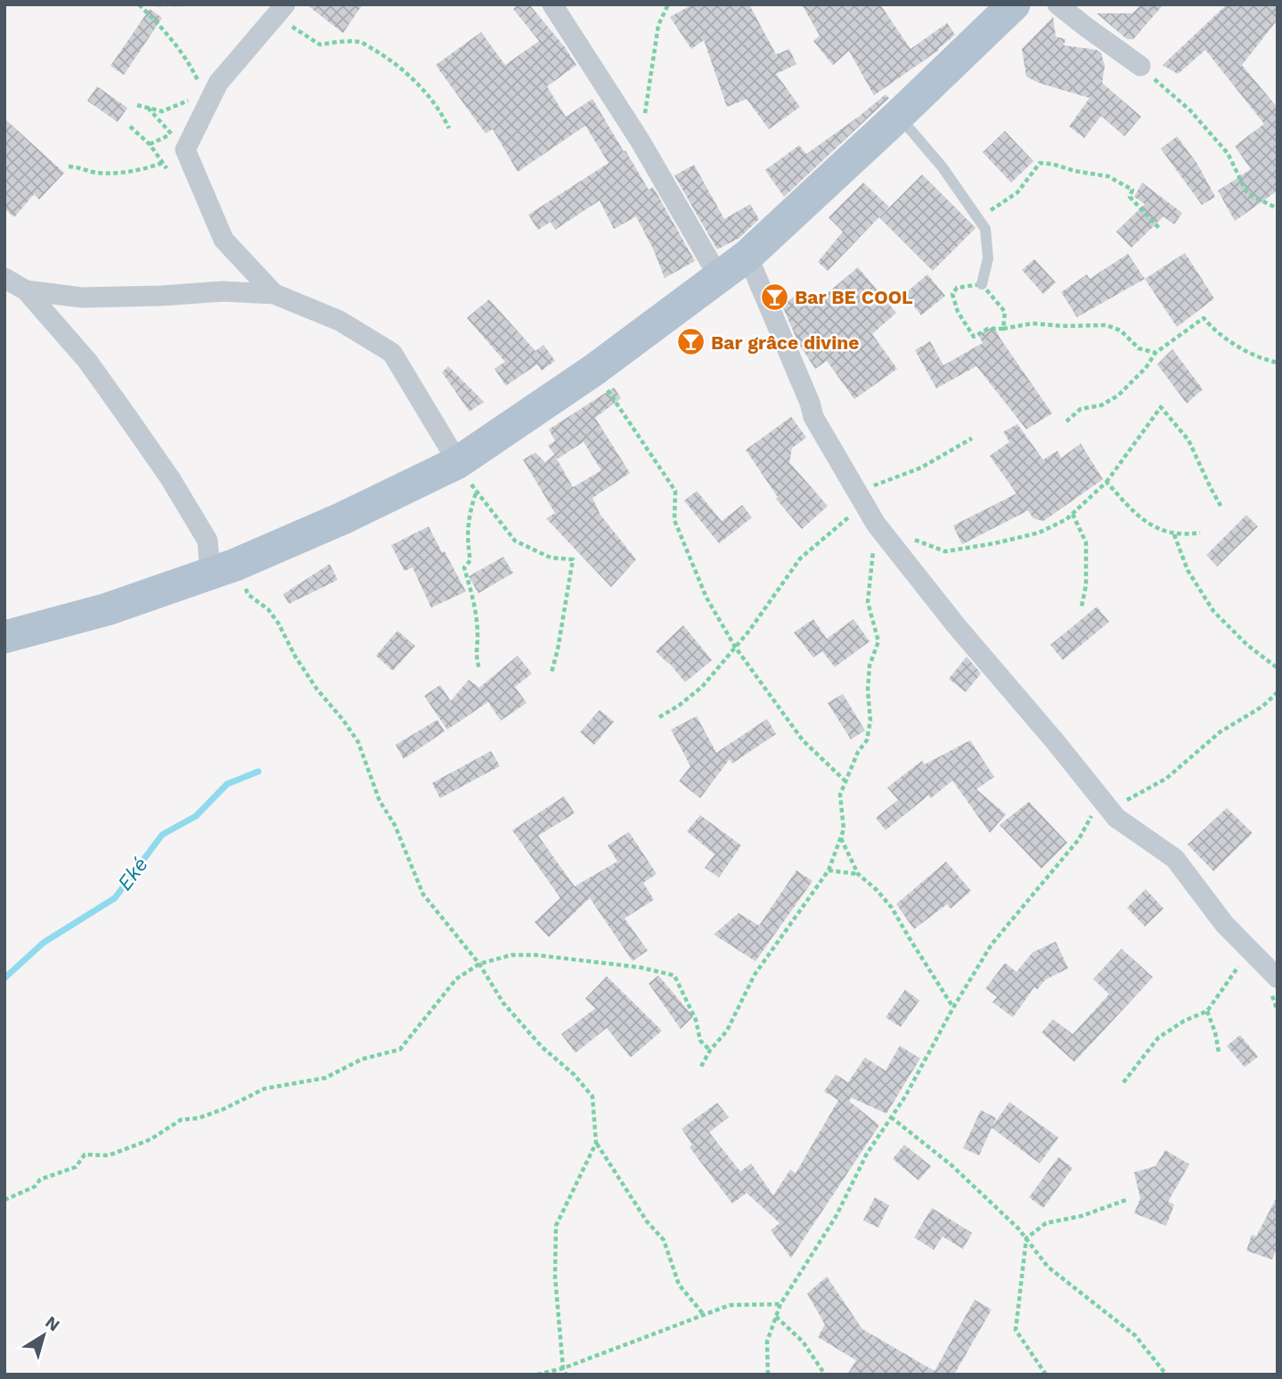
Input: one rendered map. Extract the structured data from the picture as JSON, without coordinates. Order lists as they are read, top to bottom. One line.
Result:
{"water":["Eké"],"places":{"bar":["Bar BE COOL","Bar grâce divine"]},"north":"top right"}
